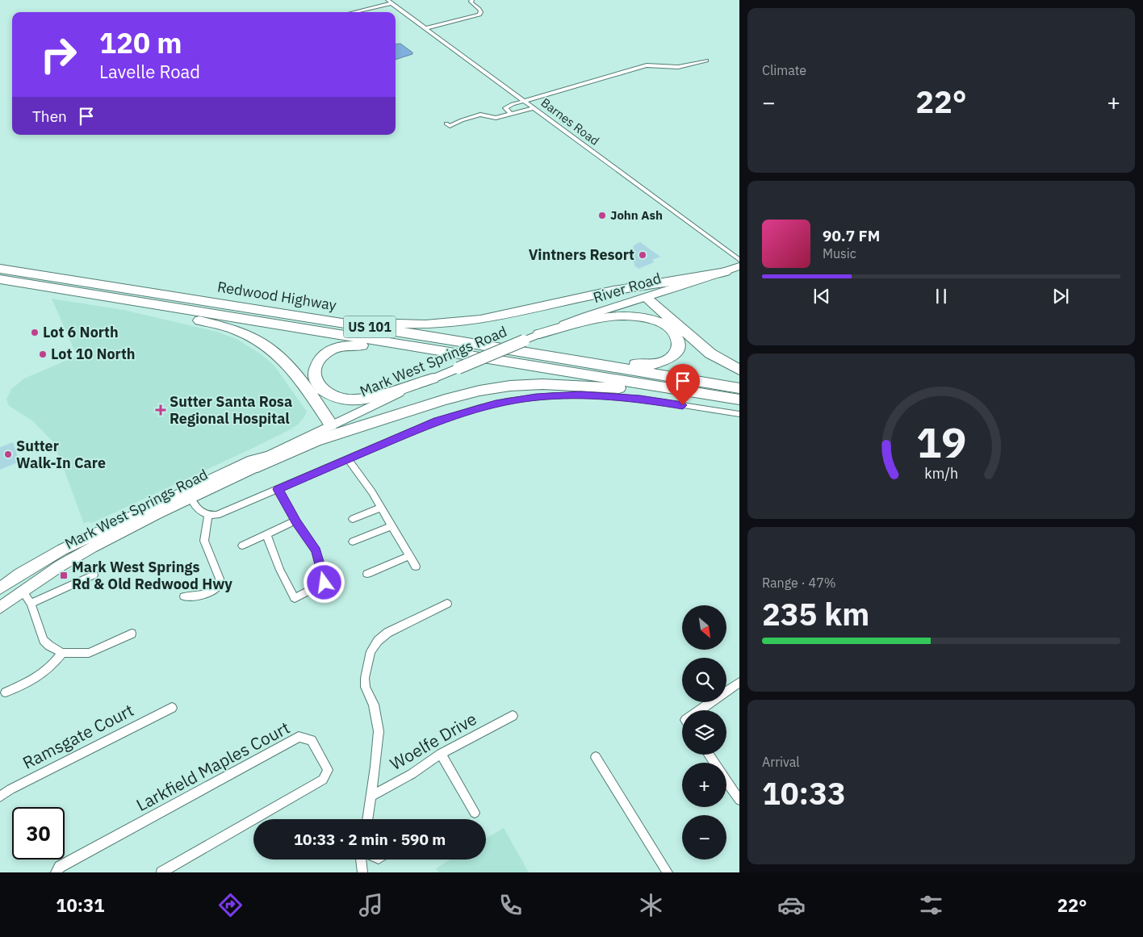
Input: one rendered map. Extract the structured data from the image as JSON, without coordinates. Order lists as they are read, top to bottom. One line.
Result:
{"streets":{"highway":["Redwood Highway","US 101"],"main road":["River Road","Mark West Springs Road"],"street":["Barnes Road","Ramsgate Court","Woelfe Drive","Larkfield Maples Court"]},"crossings":[["River Road","Mark West Springs Road"]],"places":{"other":["John Ash","Vintners Resort","Lot 6 North","Lot 10 North","Sutter Walk-In Care"],"health":["Sutter Santa Rosa Regional Hospital"],"transit":["Mark West Springs Rd & Old Redwood Hwy"]},"north":"bottom right","page":{"tile":["Climate",["Range · 47%","235 km"],["Arrival","10:33"]],"turn":["120 m","Lavelle Road"],"heat":["−","22°","+"],"then":"Then","song":["90.7 FM","Music"],"map_buttons":["+","−"],"limit":"30","trip":"10:33 · 2 min · 590 m","tabs":["10:31","22°"],"gauge":["19","km/h"]}}
